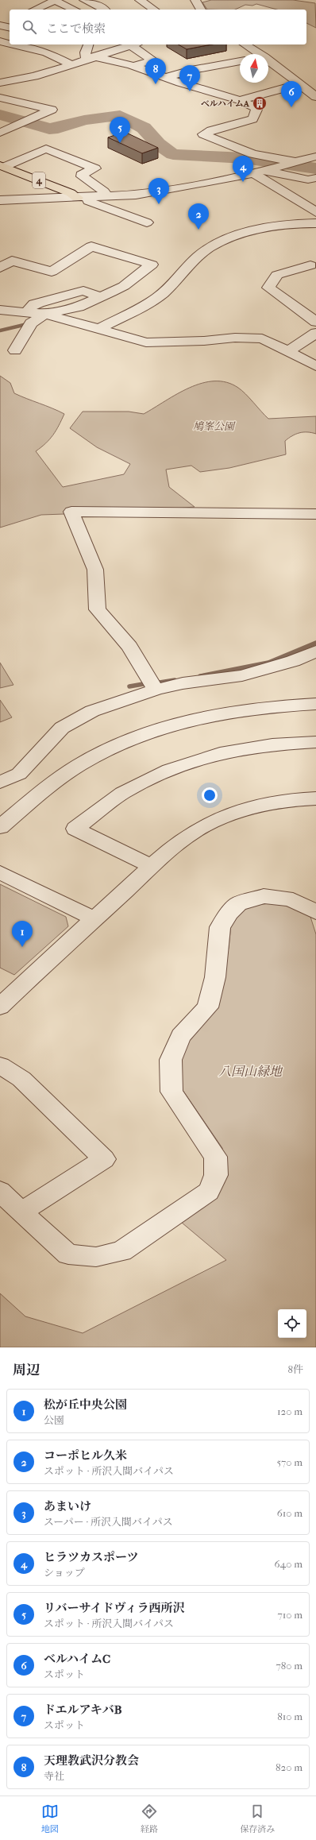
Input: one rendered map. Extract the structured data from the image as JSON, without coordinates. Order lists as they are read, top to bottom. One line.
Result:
{"streets":{"main road":["4"]},"parks":["鳩峯公園","八国山緑地"],"places":{"building":["ベルハイムA"]},"north":"top","page":{"search":"ここで検索","pins":["8","7","6","5","4","3","2","1"],"heading":["周辺","8件"],"list":[{"mark":"1","name":"松が丘中央公園","note":"公園","value":"120 m"},{"mark":"2","name":"コーポヒル久米","note":"スポット · 所沢入間バイパス","value":"570 m"},{"mark":"3","name":"あまいけ","note":"スーパー · 所沢入間バイパス","value":"610 m"},{"mark":"4","name":"ヒラツカスポーツ","note":"ショップ","value":"640 m"},{"mark":"5","name":"リバーサイドヴィラ西所沢","note":"スポット · 所沢入間バイパス","value":"710 m"},{"mark":"6","name":"ベルハイムC","note":"スポット","value":"780 m"},{"mark":"7","name":"ドエルアキバB","note":"スポット","value":"810 m"},{"mark":"8","name":"天理教武沢分教会","note":"寺社","value":"820 m"}],"nav":["地図","経路","保存済み"]}}
